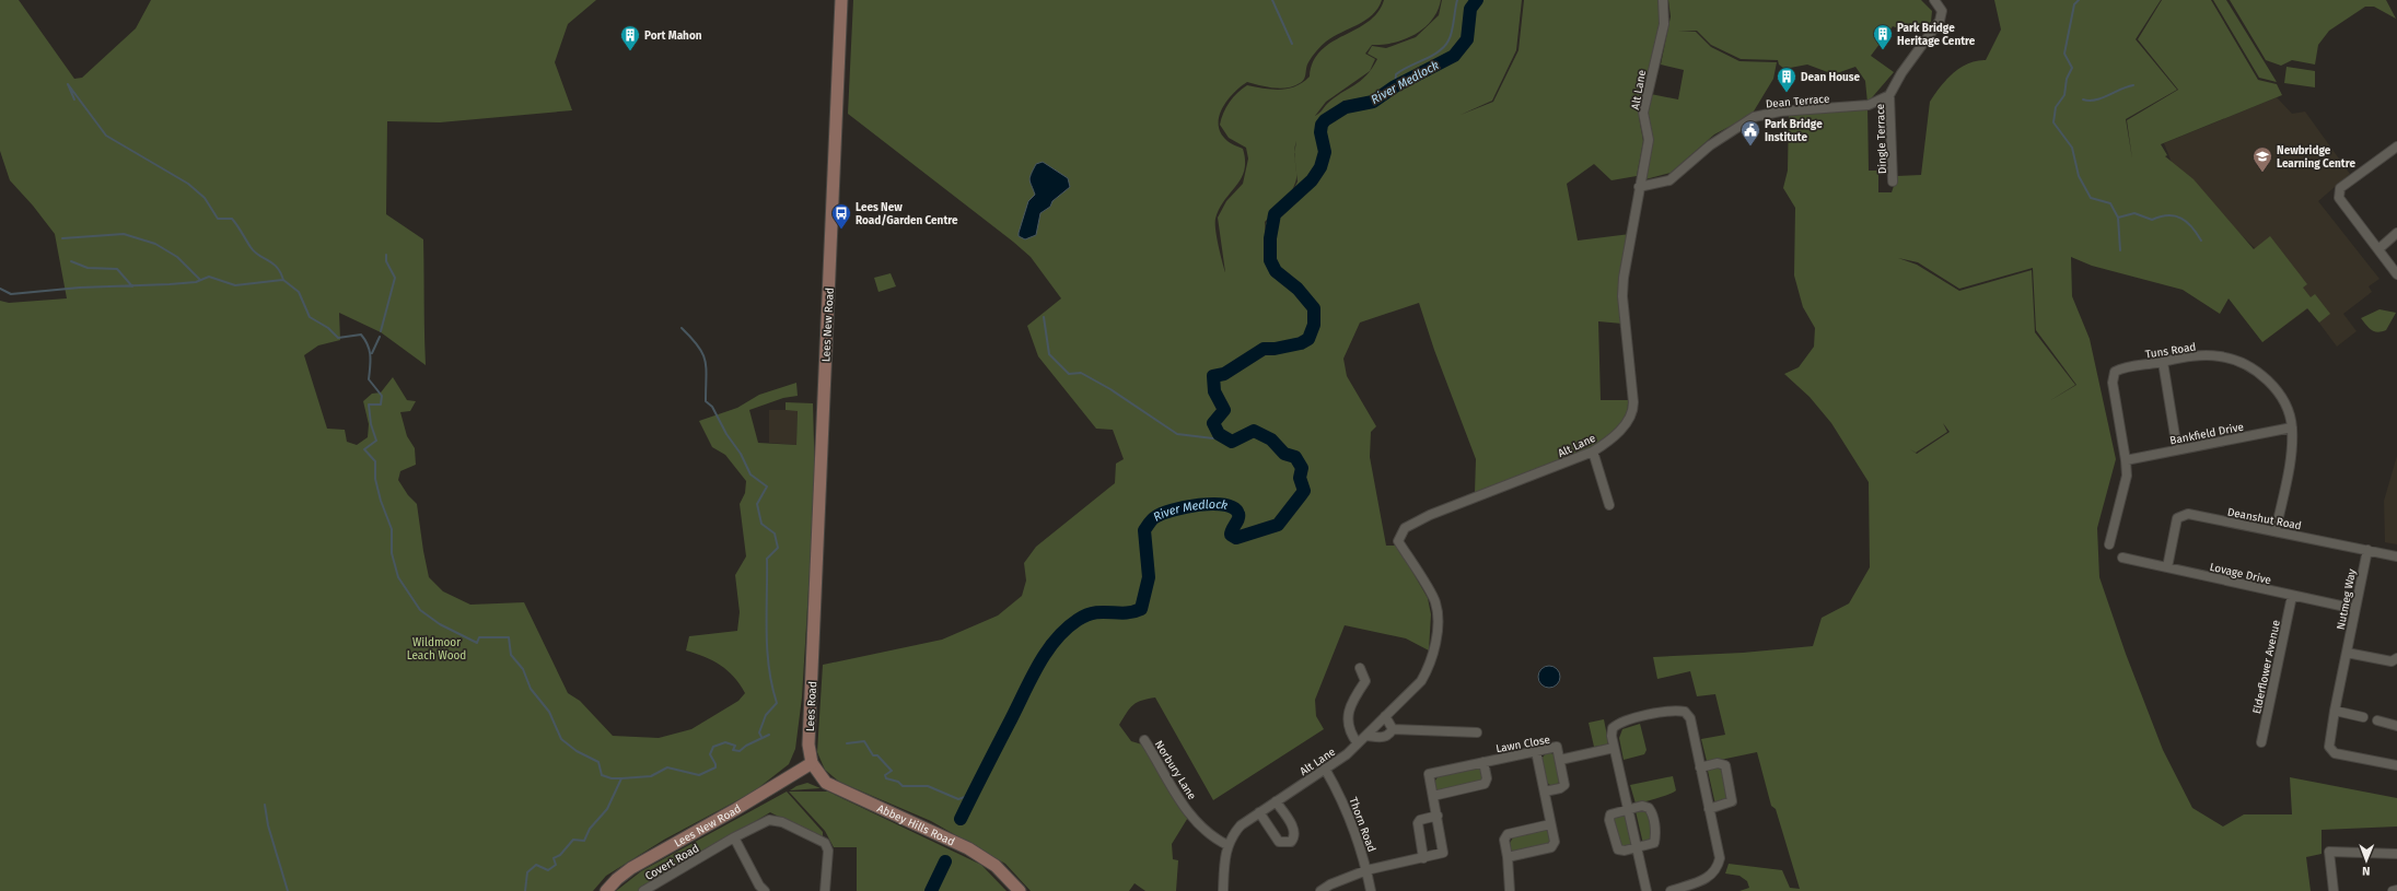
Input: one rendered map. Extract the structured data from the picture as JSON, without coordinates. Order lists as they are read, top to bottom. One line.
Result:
{"streets":{"main road":["Lees New Road","Lees Road","Abbey Hills Road"],"street":["Alt Lane","Dean Terrace","Dingle Terrace","Tuns Road","Bankfield Drive","Deanshut Road","Lovage Drive","Nutmeg Way","Elderflower Avenue","Lawn Close","Norbury Lane","Thorn Road","Covert Road"]},"crossings":[["Alt Lane","Dean Terrace"],["Alt Lane","Norbury Lane"],["Alt Lane","Thorn Road"],["Dean Terrace","Dingle Terrace"],["Lees New Road","Lees Road"],["Lees New Road","Abbey Hills Road"],["Tuns Road","Bankfield Drive"],["Tuns Road","Deanshut Road"],["Deanshut Road","Lovage Drive"],["Deanshut Road","Nutmeg Way"],["Lovage Drive","Nutmeg Way"],["Lovage Drive","Elderflower Avenue"],["Lees Road","Abbey Hills Road"]],"water":["River Medlock"],"parks":["Wildmoor Leach Wood"],"places":{"building":["Park Bridge Heritage Centre","Port Mahon","Dean House"],"public building":["Park Bridge Institute"],"school or university":["Newbridge Learning Centre"],"bus stop":["Lees New Road/Garden Centre"]},"north":"bottom"}
